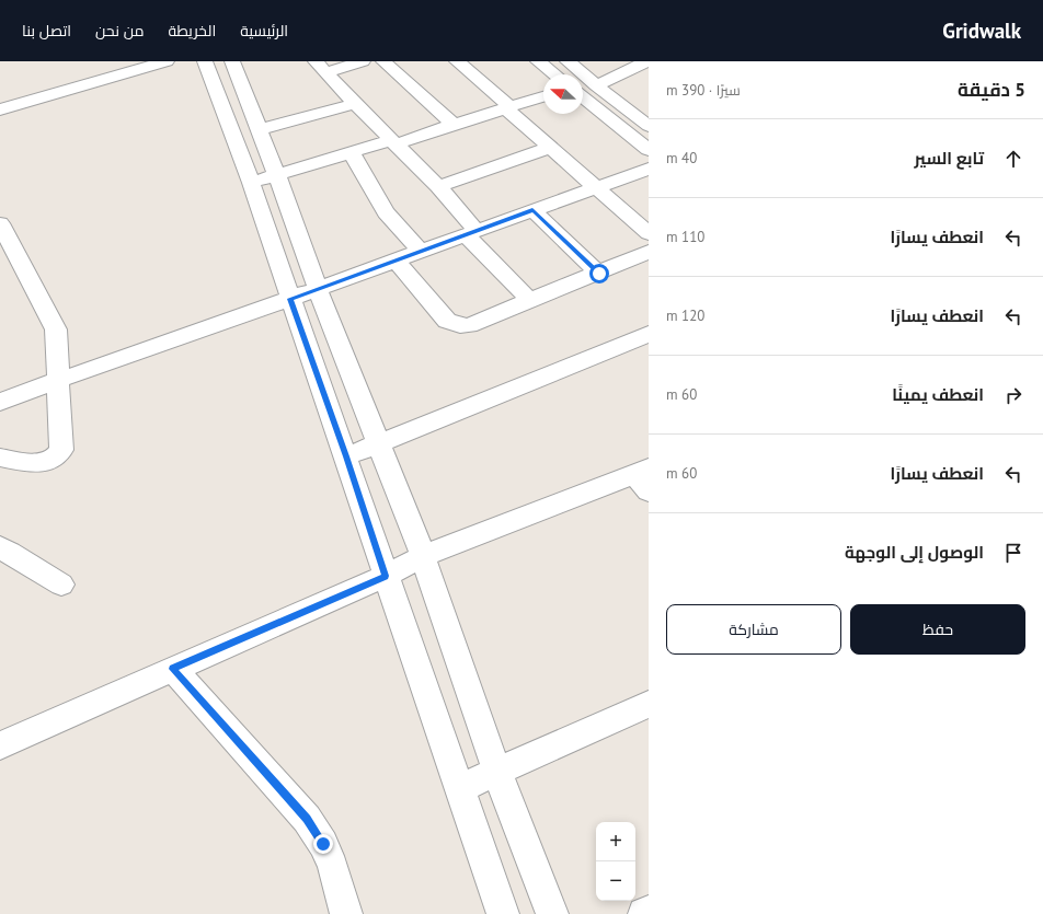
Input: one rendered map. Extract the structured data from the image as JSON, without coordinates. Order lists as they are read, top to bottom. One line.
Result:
{"north":"left","page":{"header":"Gridwalk","nav":["الرئيسية","الخريطة","من نحن","اتصل بنا"],"heading":["5 دقيقة","سيرًا · 390 m"],"list":[["تابع السير","40 m"],["انعطف يسارًا","110 m"],["انعطف يسارًا","120 m"],["انعطف يمينًا","60 m"],["انعطف يسارًا","60 m"],"الوصول إلى الوجهة"],"buttons":["حفظ","مشاركة"],"map_buttons":["+","−"]}}
